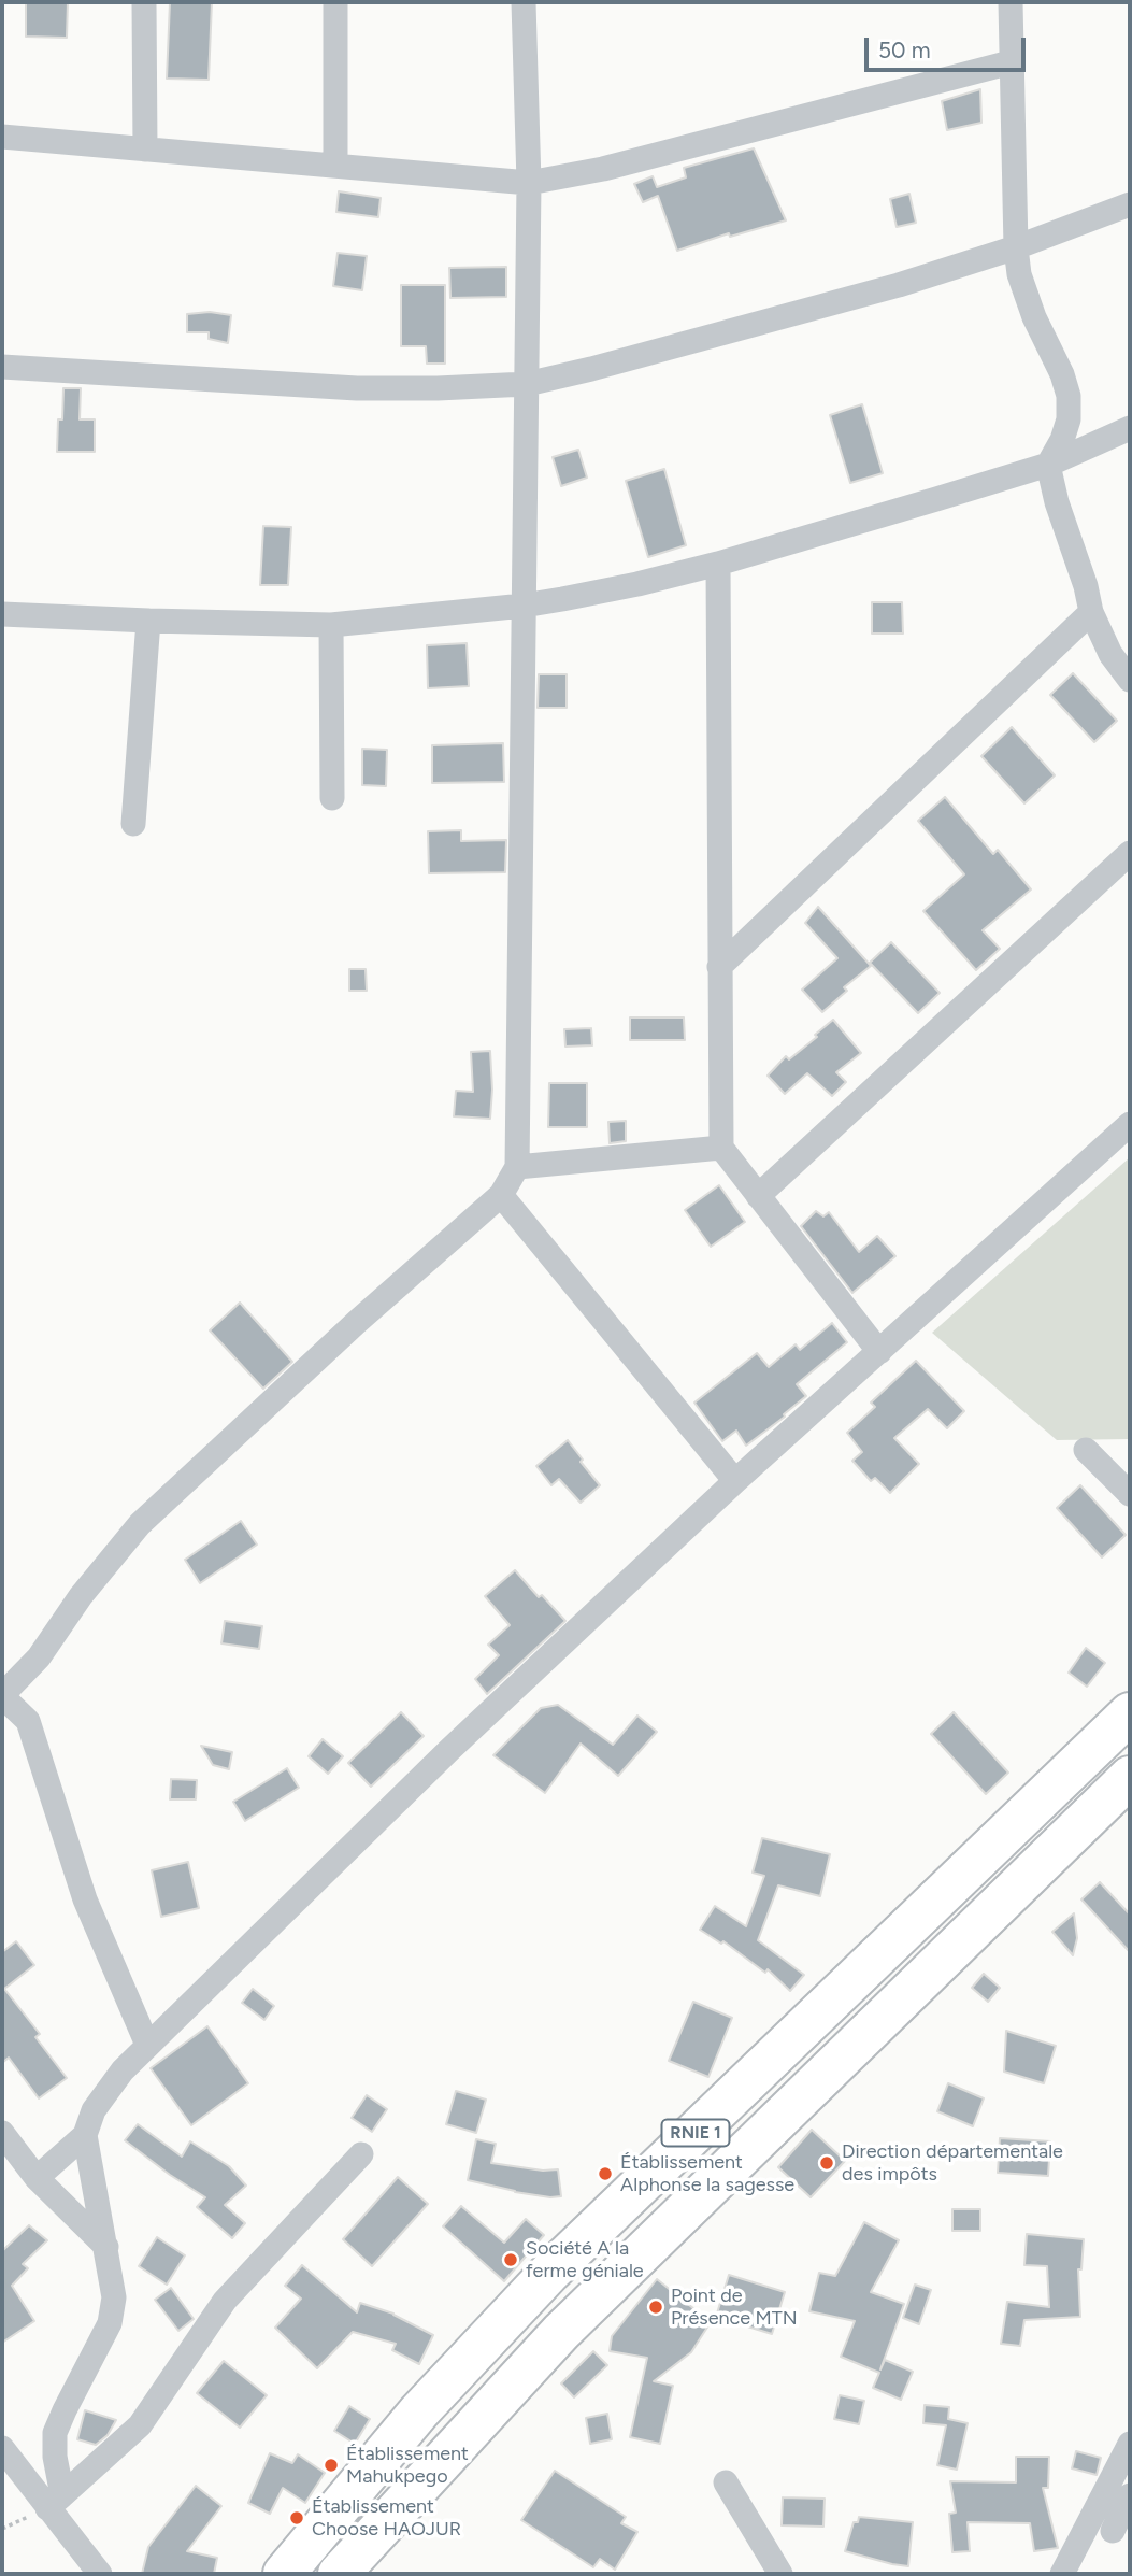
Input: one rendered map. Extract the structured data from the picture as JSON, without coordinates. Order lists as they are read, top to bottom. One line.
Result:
{"streets":{"highway":["RNIE 1"]},"places":["Direction départementale des impôts","Établissement Alphonse la sagesse","Société A la ferme géniale","Point de Présence MTN","Établissement Mahukpego","Établissement Choose HAOJUR"],"scale_bar":"50 m"}
